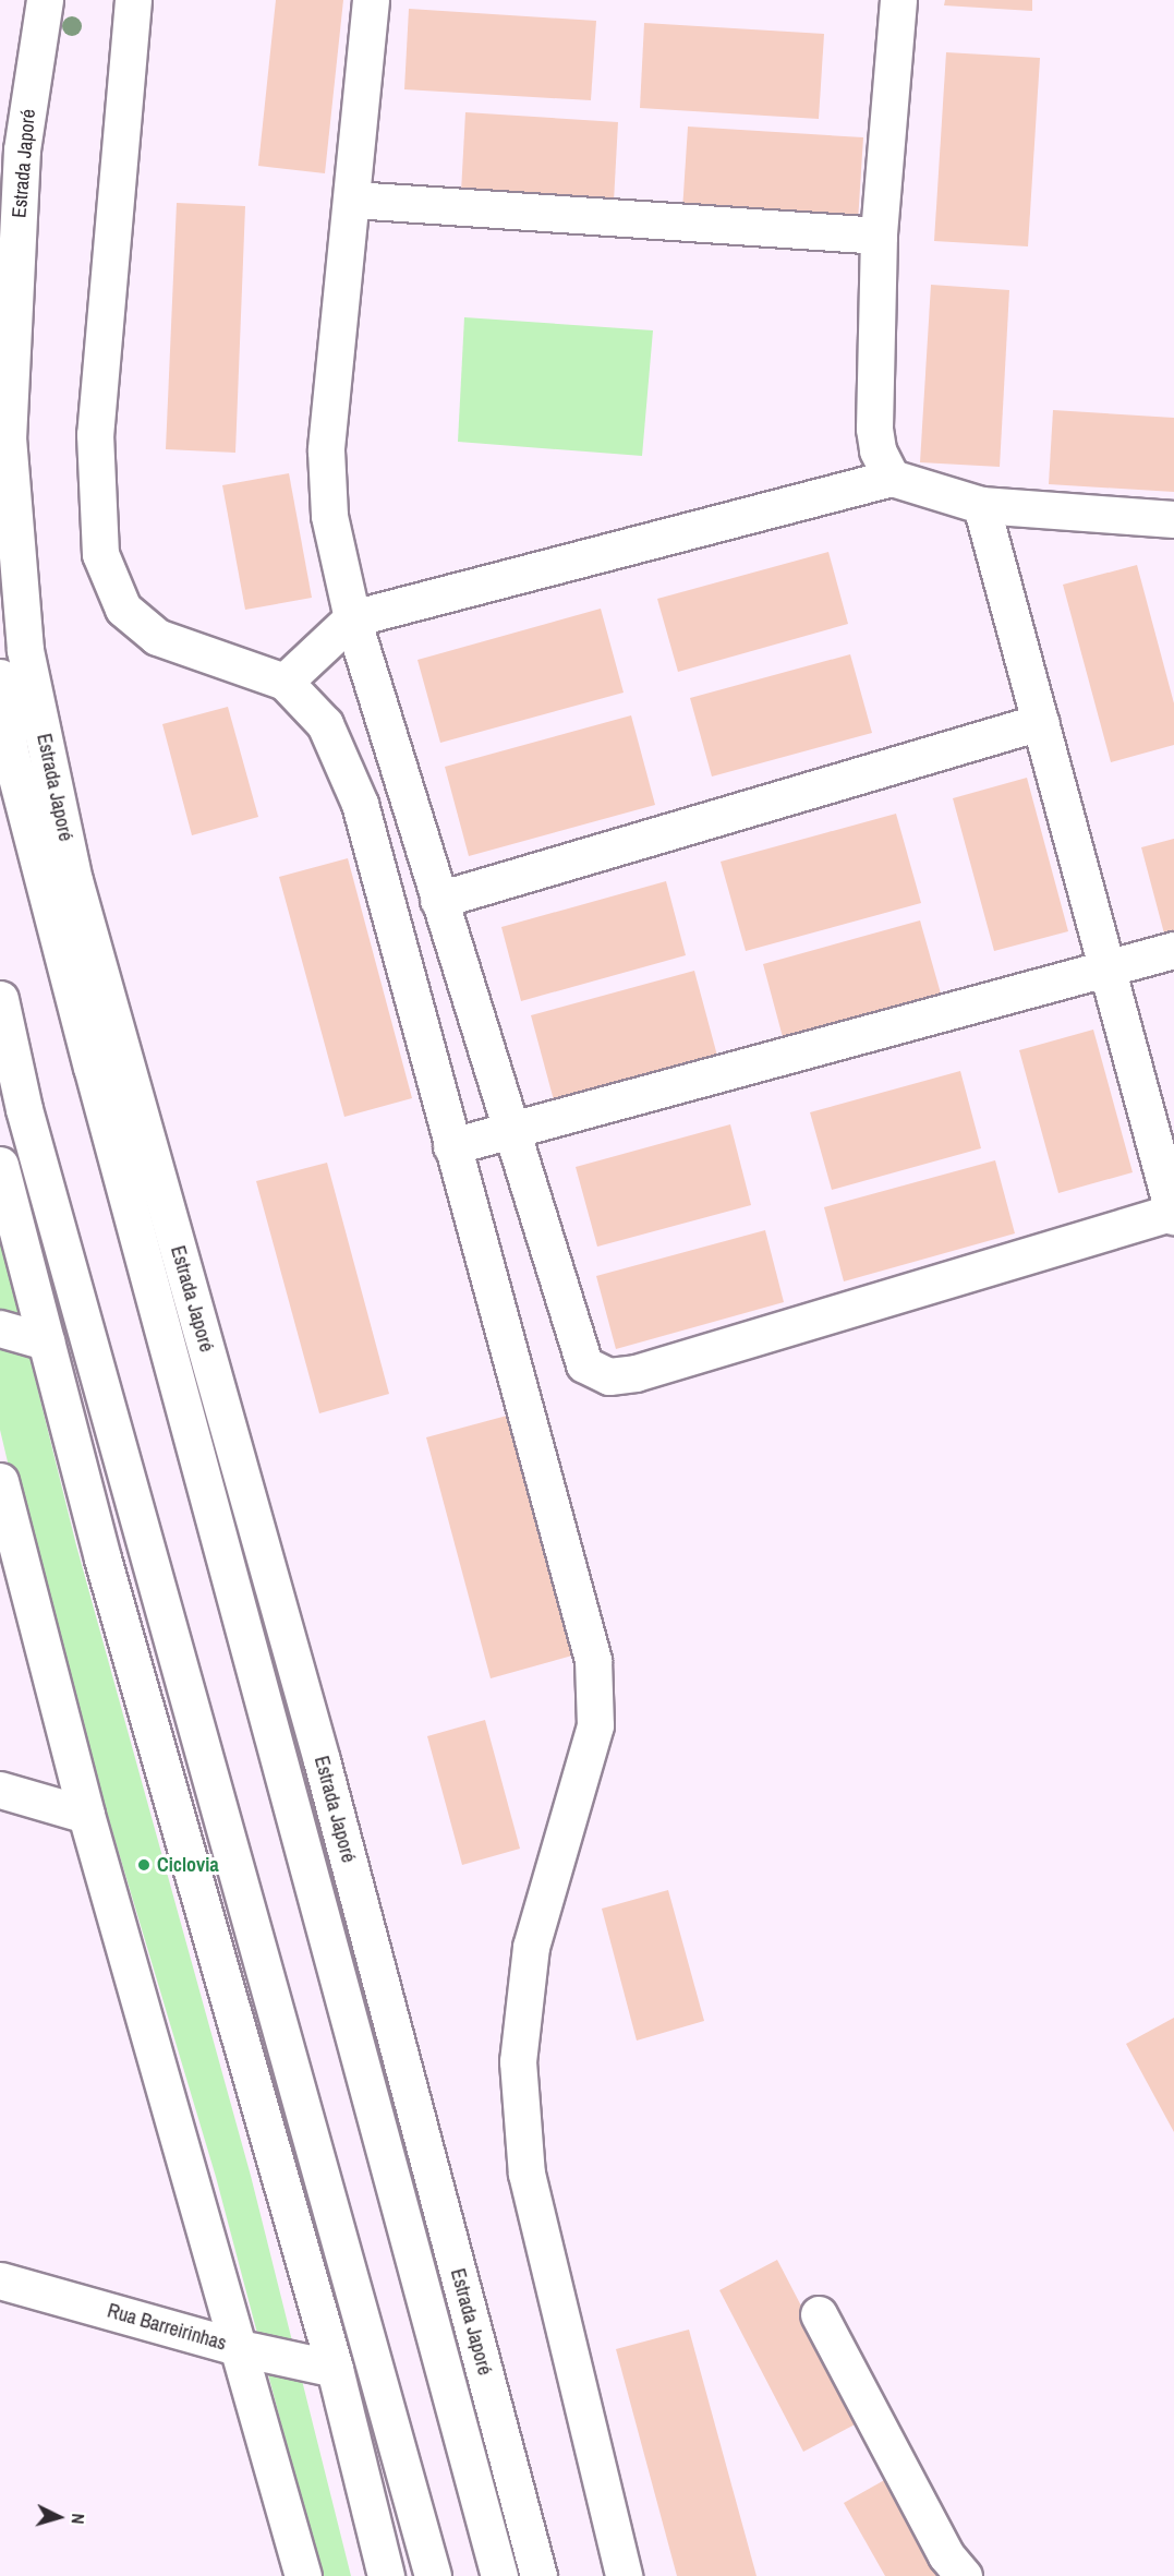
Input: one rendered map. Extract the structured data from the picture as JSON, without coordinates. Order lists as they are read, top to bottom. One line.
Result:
{"streets":{"street":["Estrada Japoré","Rua Barreirinhas"]},"places":["Ciclovia"],"north":"right"}
